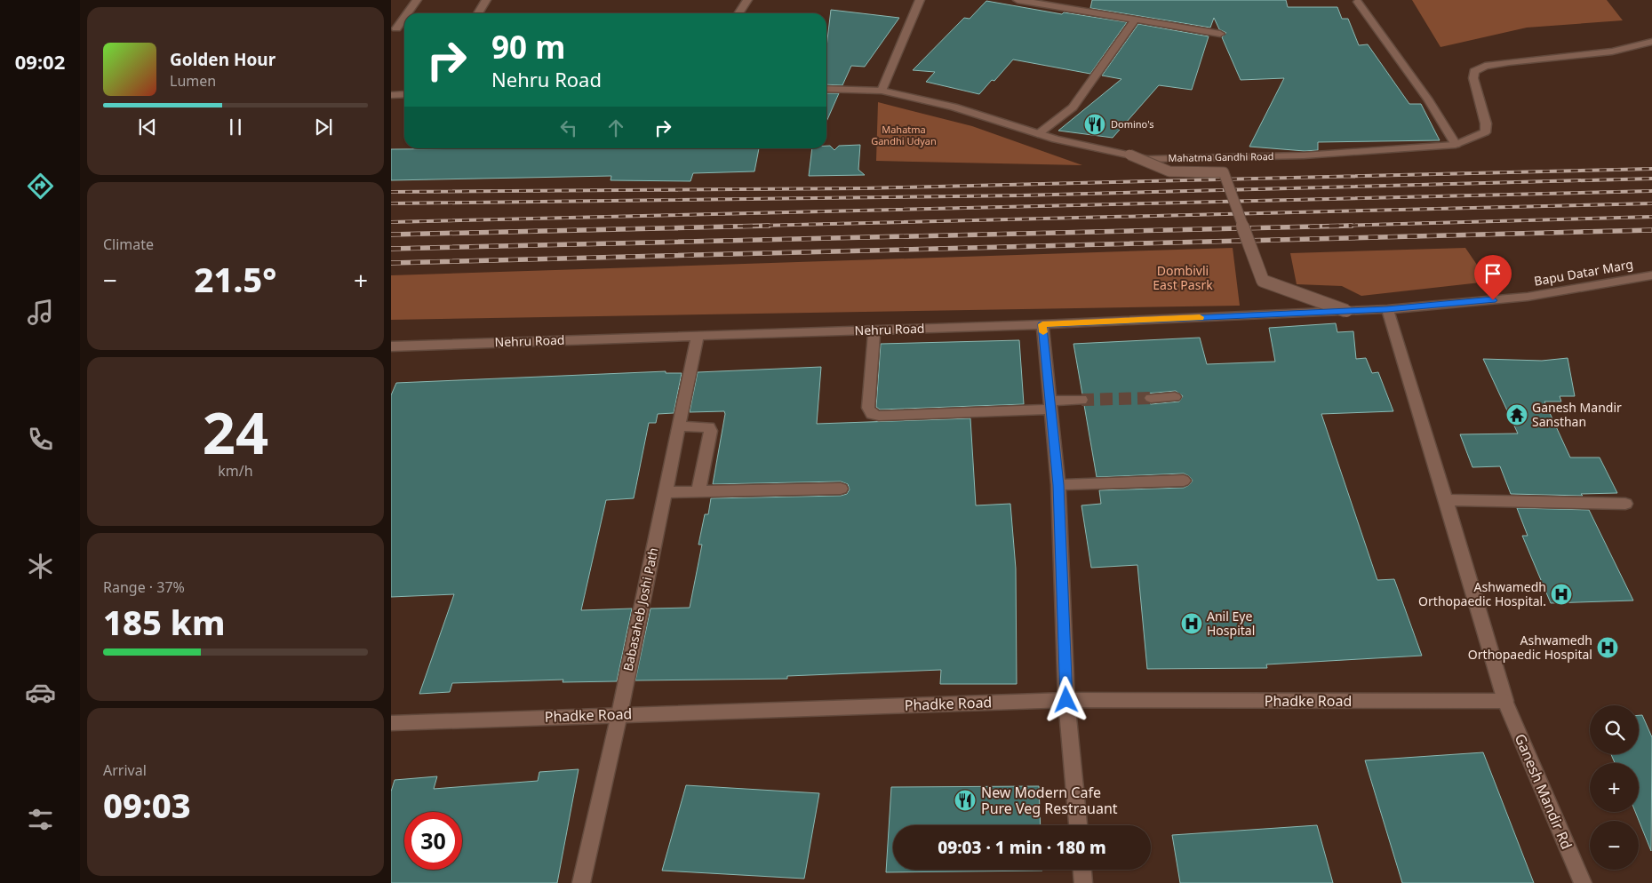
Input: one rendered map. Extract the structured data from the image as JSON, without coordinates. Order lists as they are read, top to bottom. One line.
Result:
{"streets":{"street":["Mahatma Gandhi Road","Bapu Datar Marg","Nehru Road","Babasaheb Joshi Path","Phadke Road","Ganesh Mandir Rd"]},"crossings":[["Bapu Datar Marg","Nehru Road"],["Bapu Datar Marg","Ganesh Mandir Rd"],["Nehru Road","Babasaheb Joshi Path"],["Nehru Road","Ganesh Mandir Rd"],["Babasaheb Joshi Path","Phadke Road"],["Phadke Road","Ganesh Mandir Rd"]],"parks":["Mahatma Gandhi Udyan","Dombivli East Pasrk"],"places":{"restaurant":["Domino's","New Modern Cafe Pure Veg Restrauant"],"temple":["Ganesh Mandir Sansthan"],"hospital":["Ashwamedh Orthopaedic Hospital.","Anil Eye Hospital","Ashwamedh Orthopaedic Hospital"]},"page":{"tabs":"09:02","turn":["90 m","Nehru Road"],"song":["Golden Hour","Lumen"],"tile":["Climate",["24","km/h"],["Range · 37%","185 km"],["Arrival","09:03"]],"heat":["−","21.5°","+"],"map_buttons":["+","−"],"limit":"30","trip":"09:03 · 1 min · 180 m"}}
